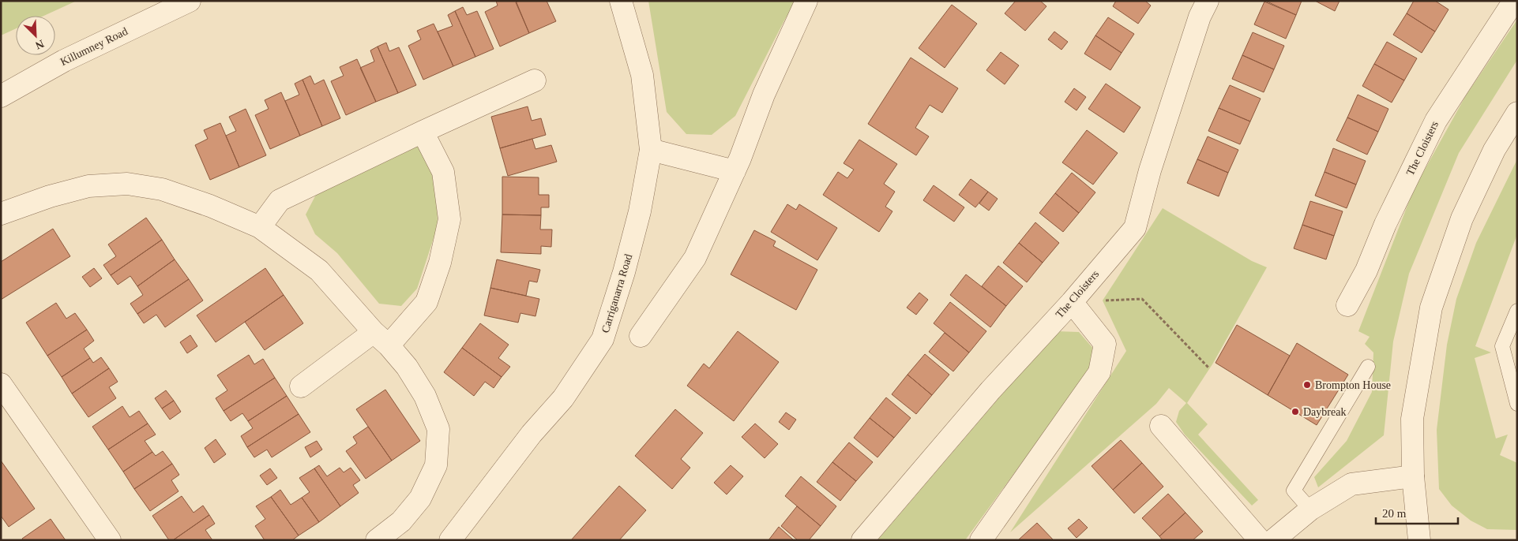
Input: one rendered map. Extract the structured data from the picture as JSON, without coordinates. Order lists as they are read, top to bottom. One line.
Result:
{"streets":{"street":["Killumney Road","The Cloisters","Carriganarra Road"]},"places":["Brompton House","Daybreak"],"scale_bar":"20 m","north":"bottom right"}
